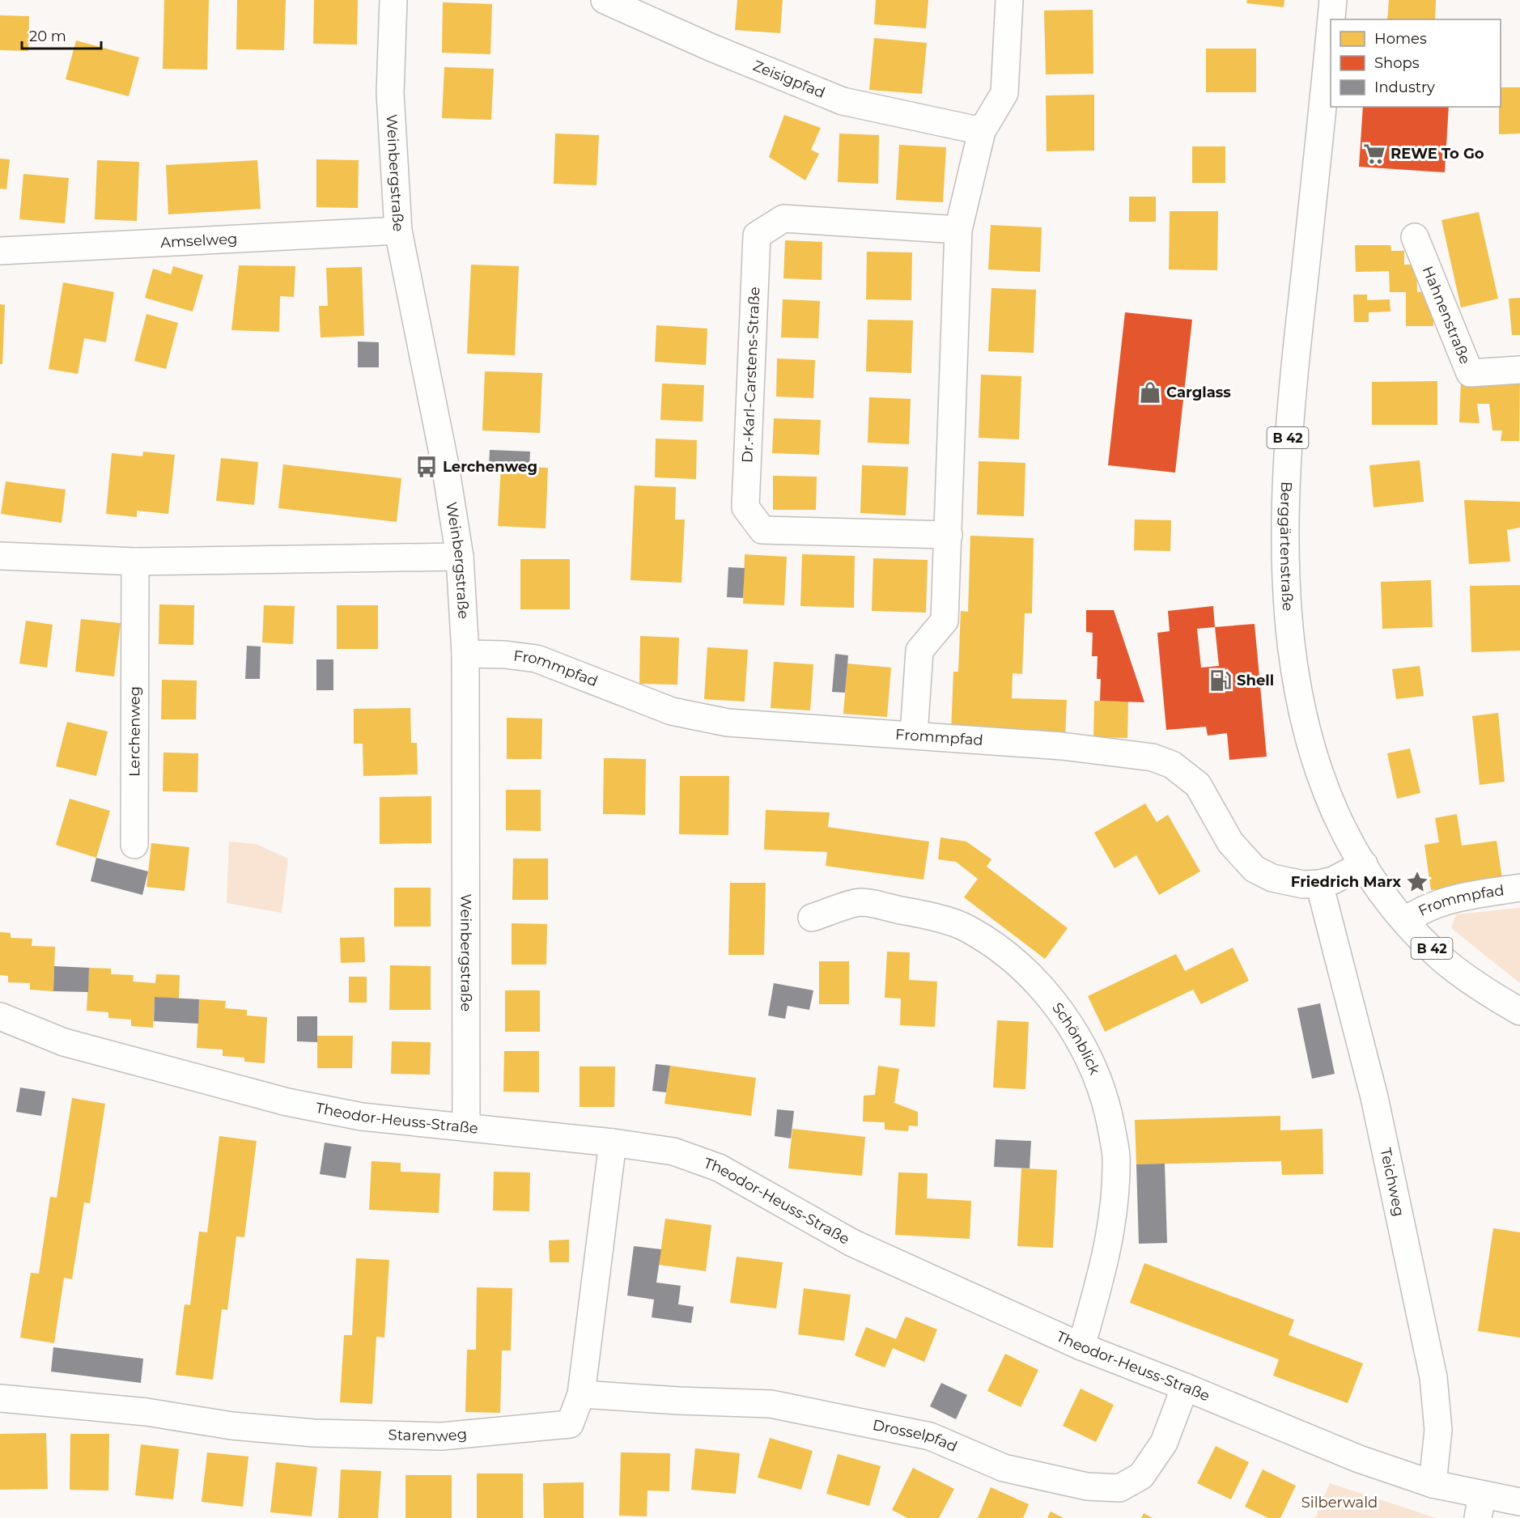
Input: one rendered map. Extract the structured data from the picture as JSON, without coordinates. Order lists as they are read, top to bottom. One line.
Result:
{"streets":{"street":["Zeisigpfad","Weinbergstraße","Amselweg","Hahnenstraße","Dr.-Karl-Carstens-Straße","B 42","Berggärtenstraße","Frommpfad","Lerchenweg","Schönblick","Theodor-Heuss-Straße","Teichweg","Starenweg","Drosselpfad"]},"crossings":[["Weinbergstraße","Amselweg"],["Weinbergstraße","Frommpfad"],["Weinbergstraße","Theodor-Heuss-Straße"],["Berggärtenstraße","Frommpfad"],["Frommpfad","Teichweg"],["Schönblick","Theodor-Heuss-Straße"],["Theodor-Heuss-Straße","Teichweg"],["Theodor-Heuss-Straße","Starenweg"],["Theodor-Heuss-Straße","Drosselpfad"],["Starenweg","Drosselpfad"]],"parks":["Silberwald"],"places":{"supermarket":["REWE To Go"],"shop":["Carglass"],"bus stop":["Lerchenweg"],"fuel station":["Shell"],"place":["Friedrich Marx"]},"legend":["Homes","Shops","Industry"],"scale_bar":"20 m"}
